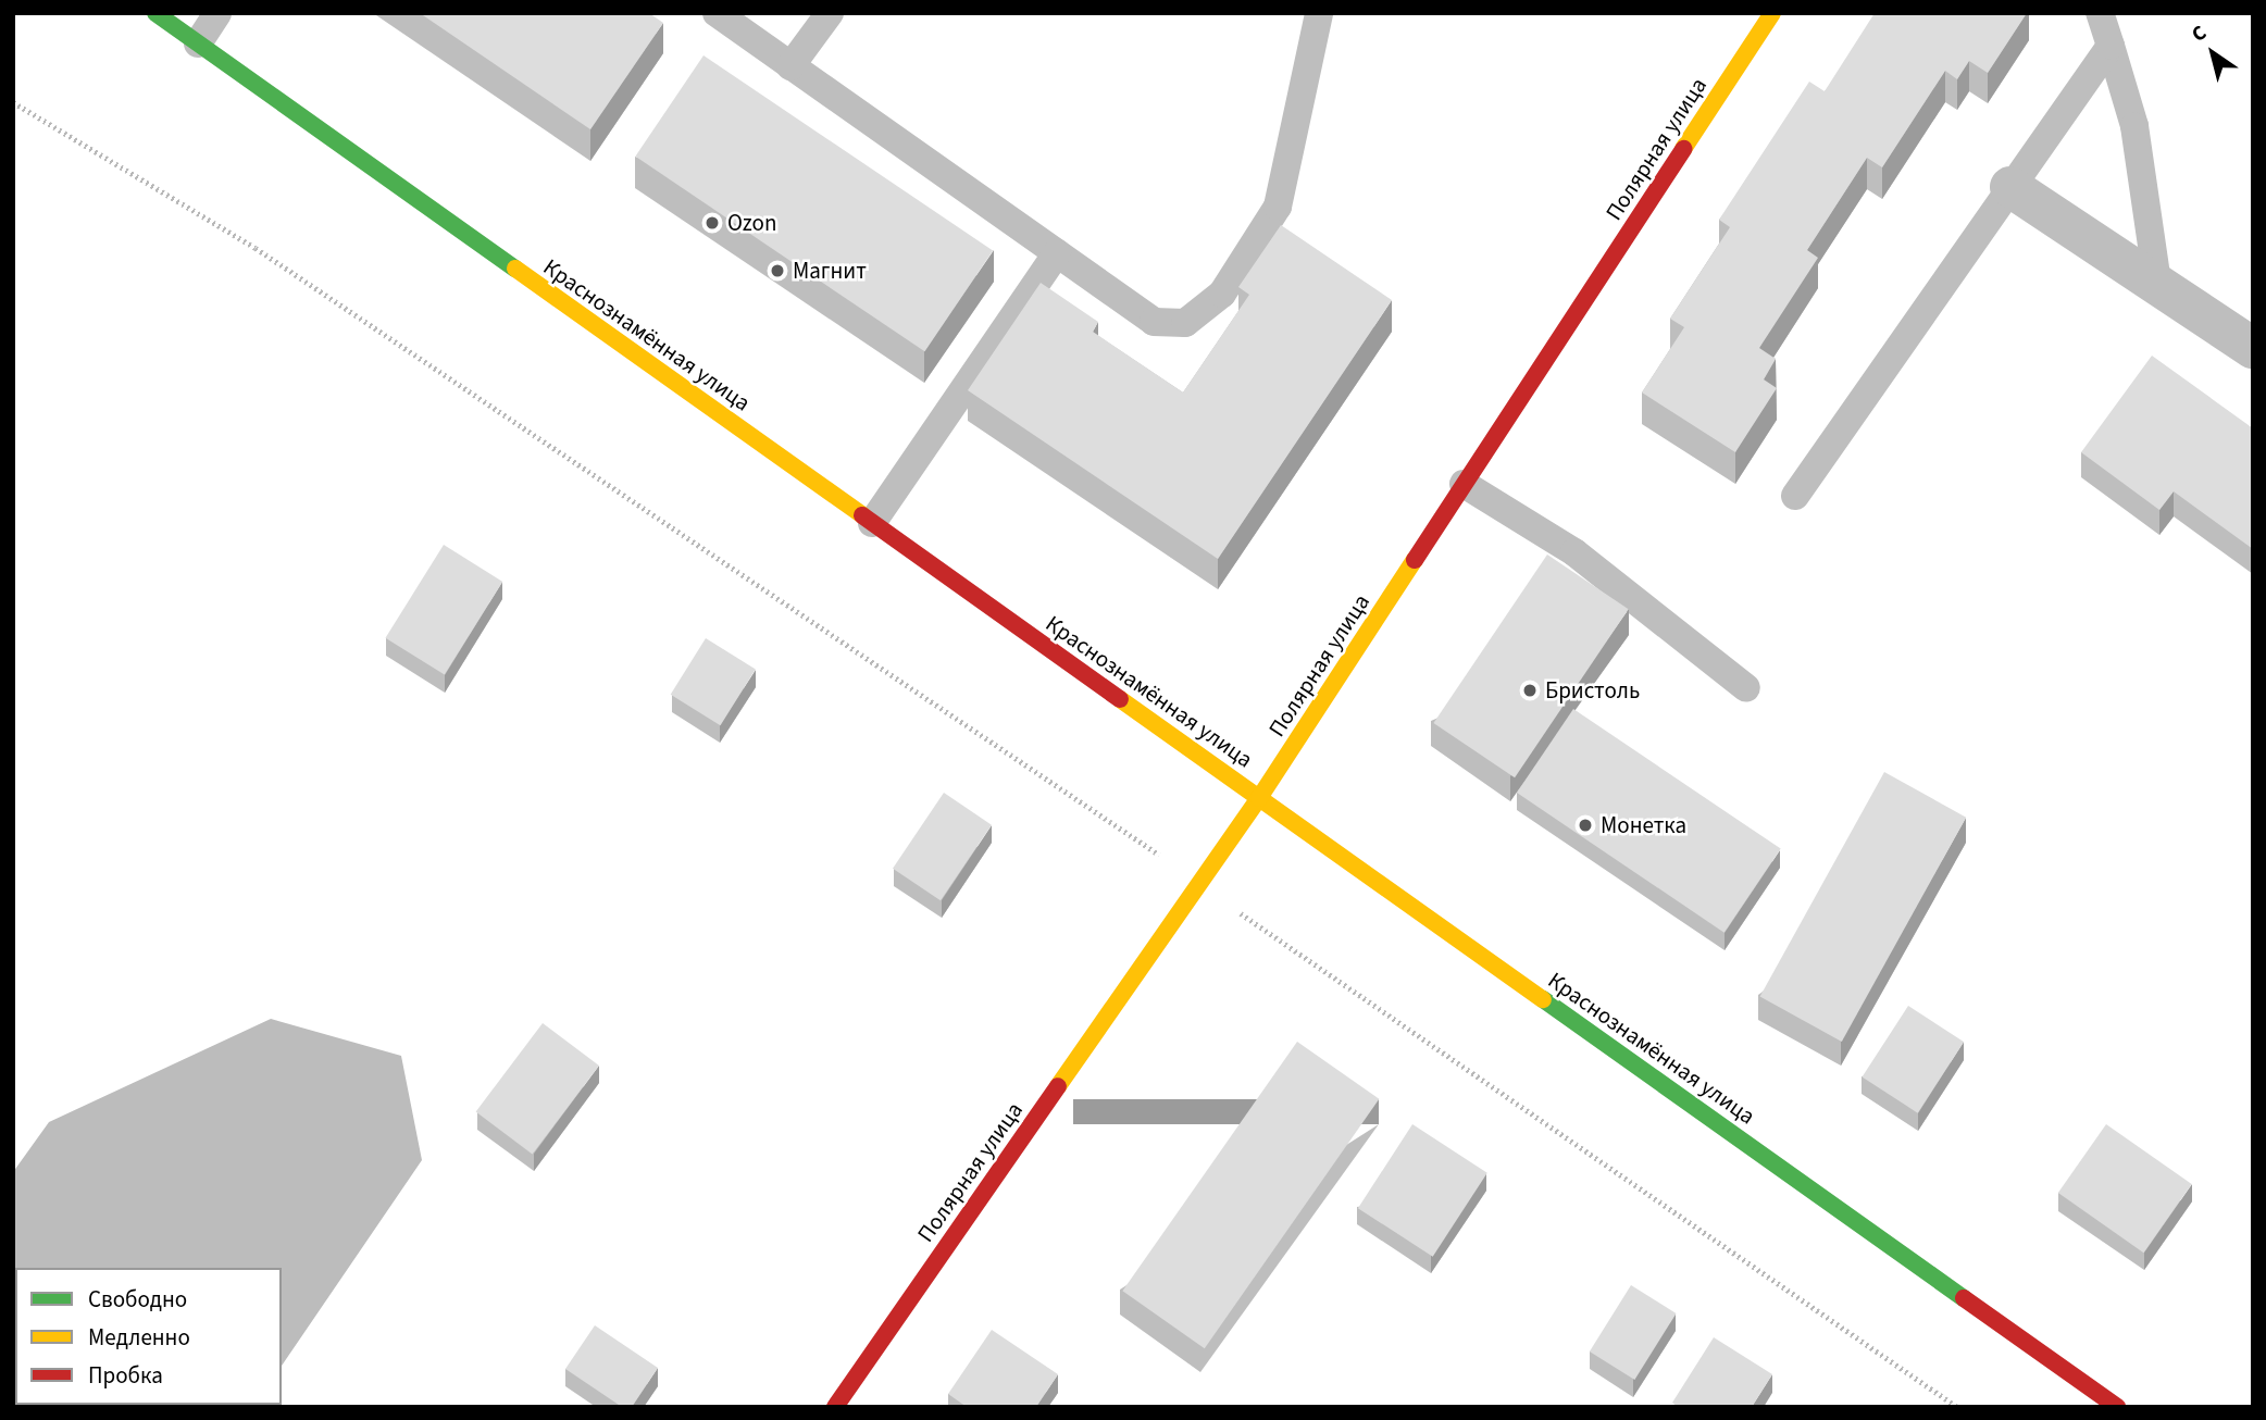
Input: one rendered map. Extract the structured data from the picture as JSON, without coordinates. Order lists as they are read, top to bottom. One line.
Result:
{"streets":{"main road":["Полярная улица","Краснознамённая улица"]},"crossings":[["Полярная улица","Краснознамённая улица"]],"places":["Ozon","Магнит","Бристоль","Монетка"],"legend":["Свободно","Медленно","Пробка"],"north":"top left"}
